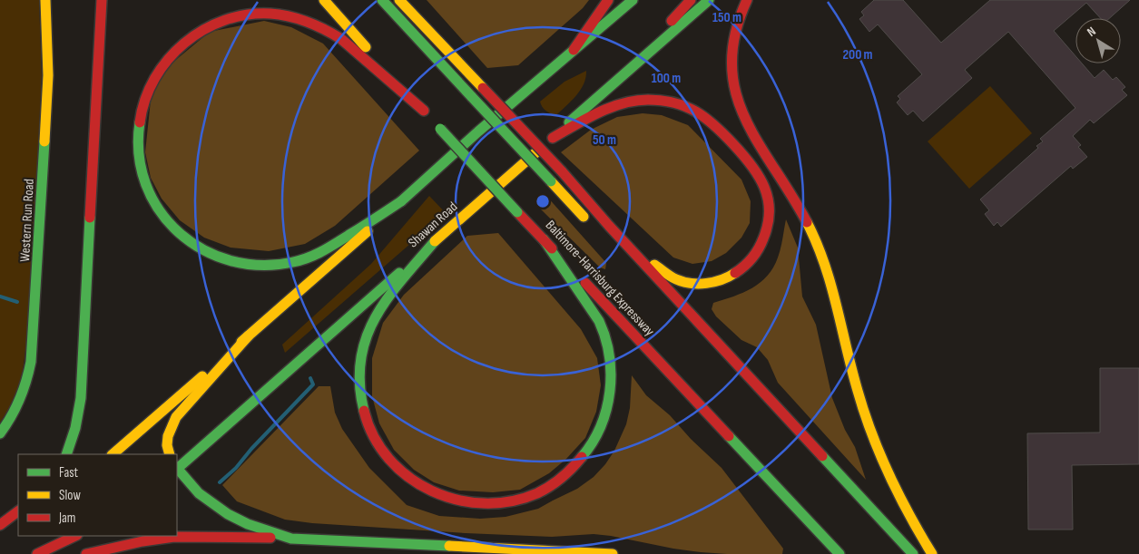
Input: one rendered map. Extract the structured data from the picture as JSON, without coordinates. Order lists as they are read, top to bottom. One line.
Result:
{"streets":{"main road":["Western Run Road","Shawan Road","Baltimore-Harrisburg Expressway"]},"legend":["Fast","Slow","Jam"],"north":"top left","rings":["150 m","200 m","100 m","50 m"]}
